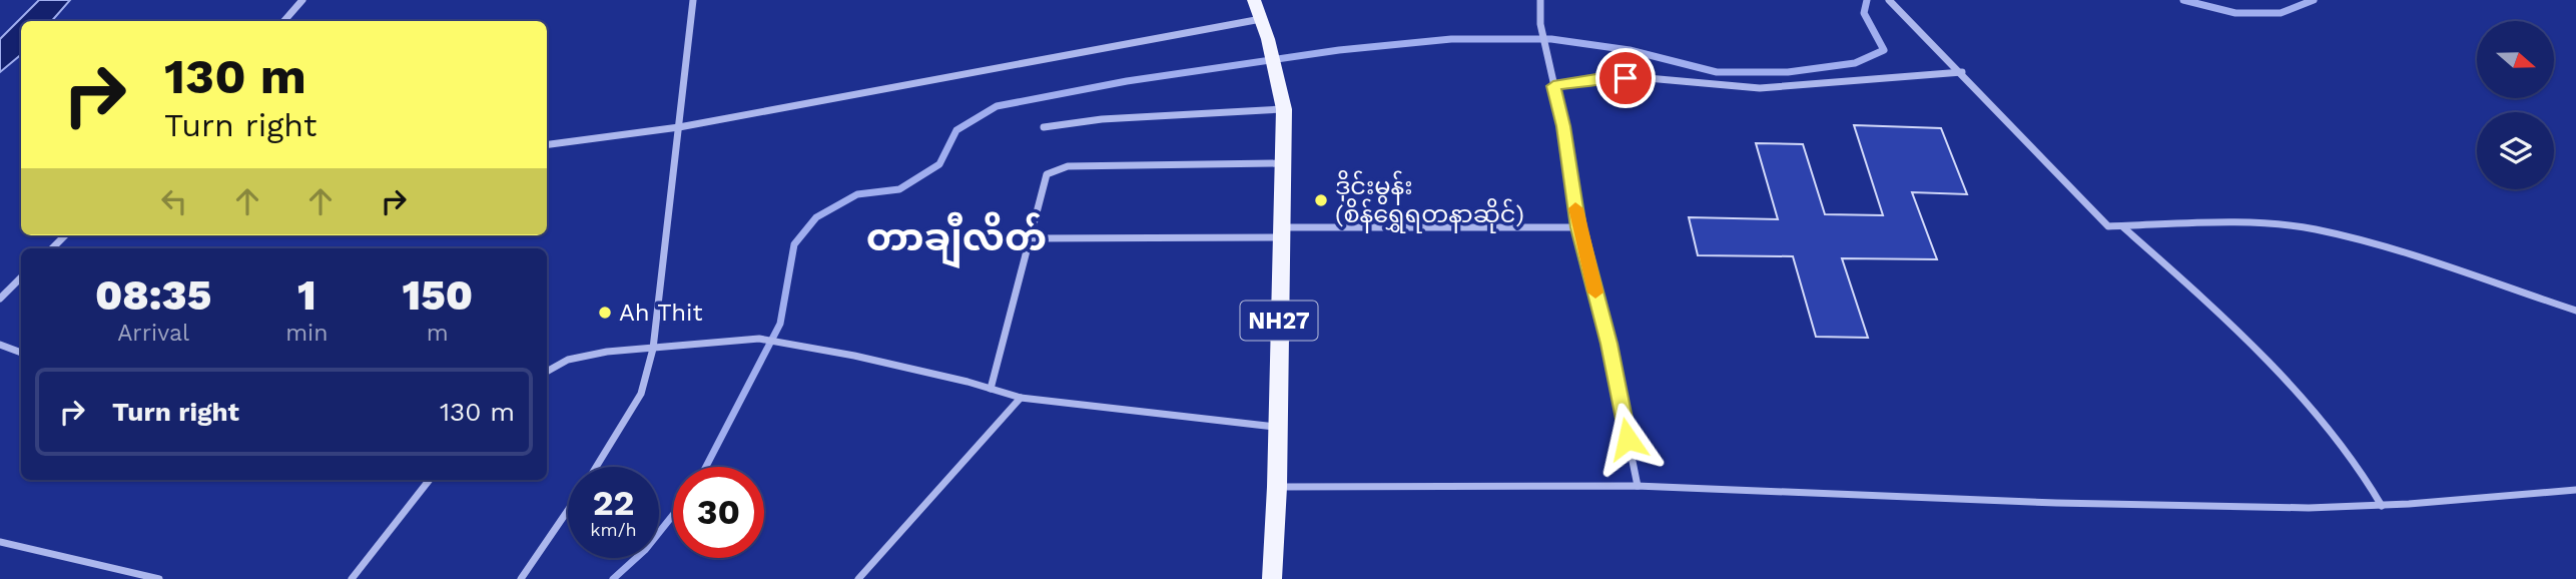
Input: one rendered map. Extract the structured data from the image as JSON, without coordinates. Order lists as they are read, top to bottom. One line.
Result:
{"streets":{"main road":["NH27"]},"districts":["တာချီလိတ်"],"places":["ဒိုင်းမွန်း (စိန်ရွှေရတနာဆိုင်)","Ah Thit"],"north":"right","page":{"turn":["130 m","Turn right"],"eta":["08:35","Arrival","1","min","150","m"],"list":[{"name":"Turn right","value":"130 m"}],"speed":"22 km/h","limit":"30"}}
